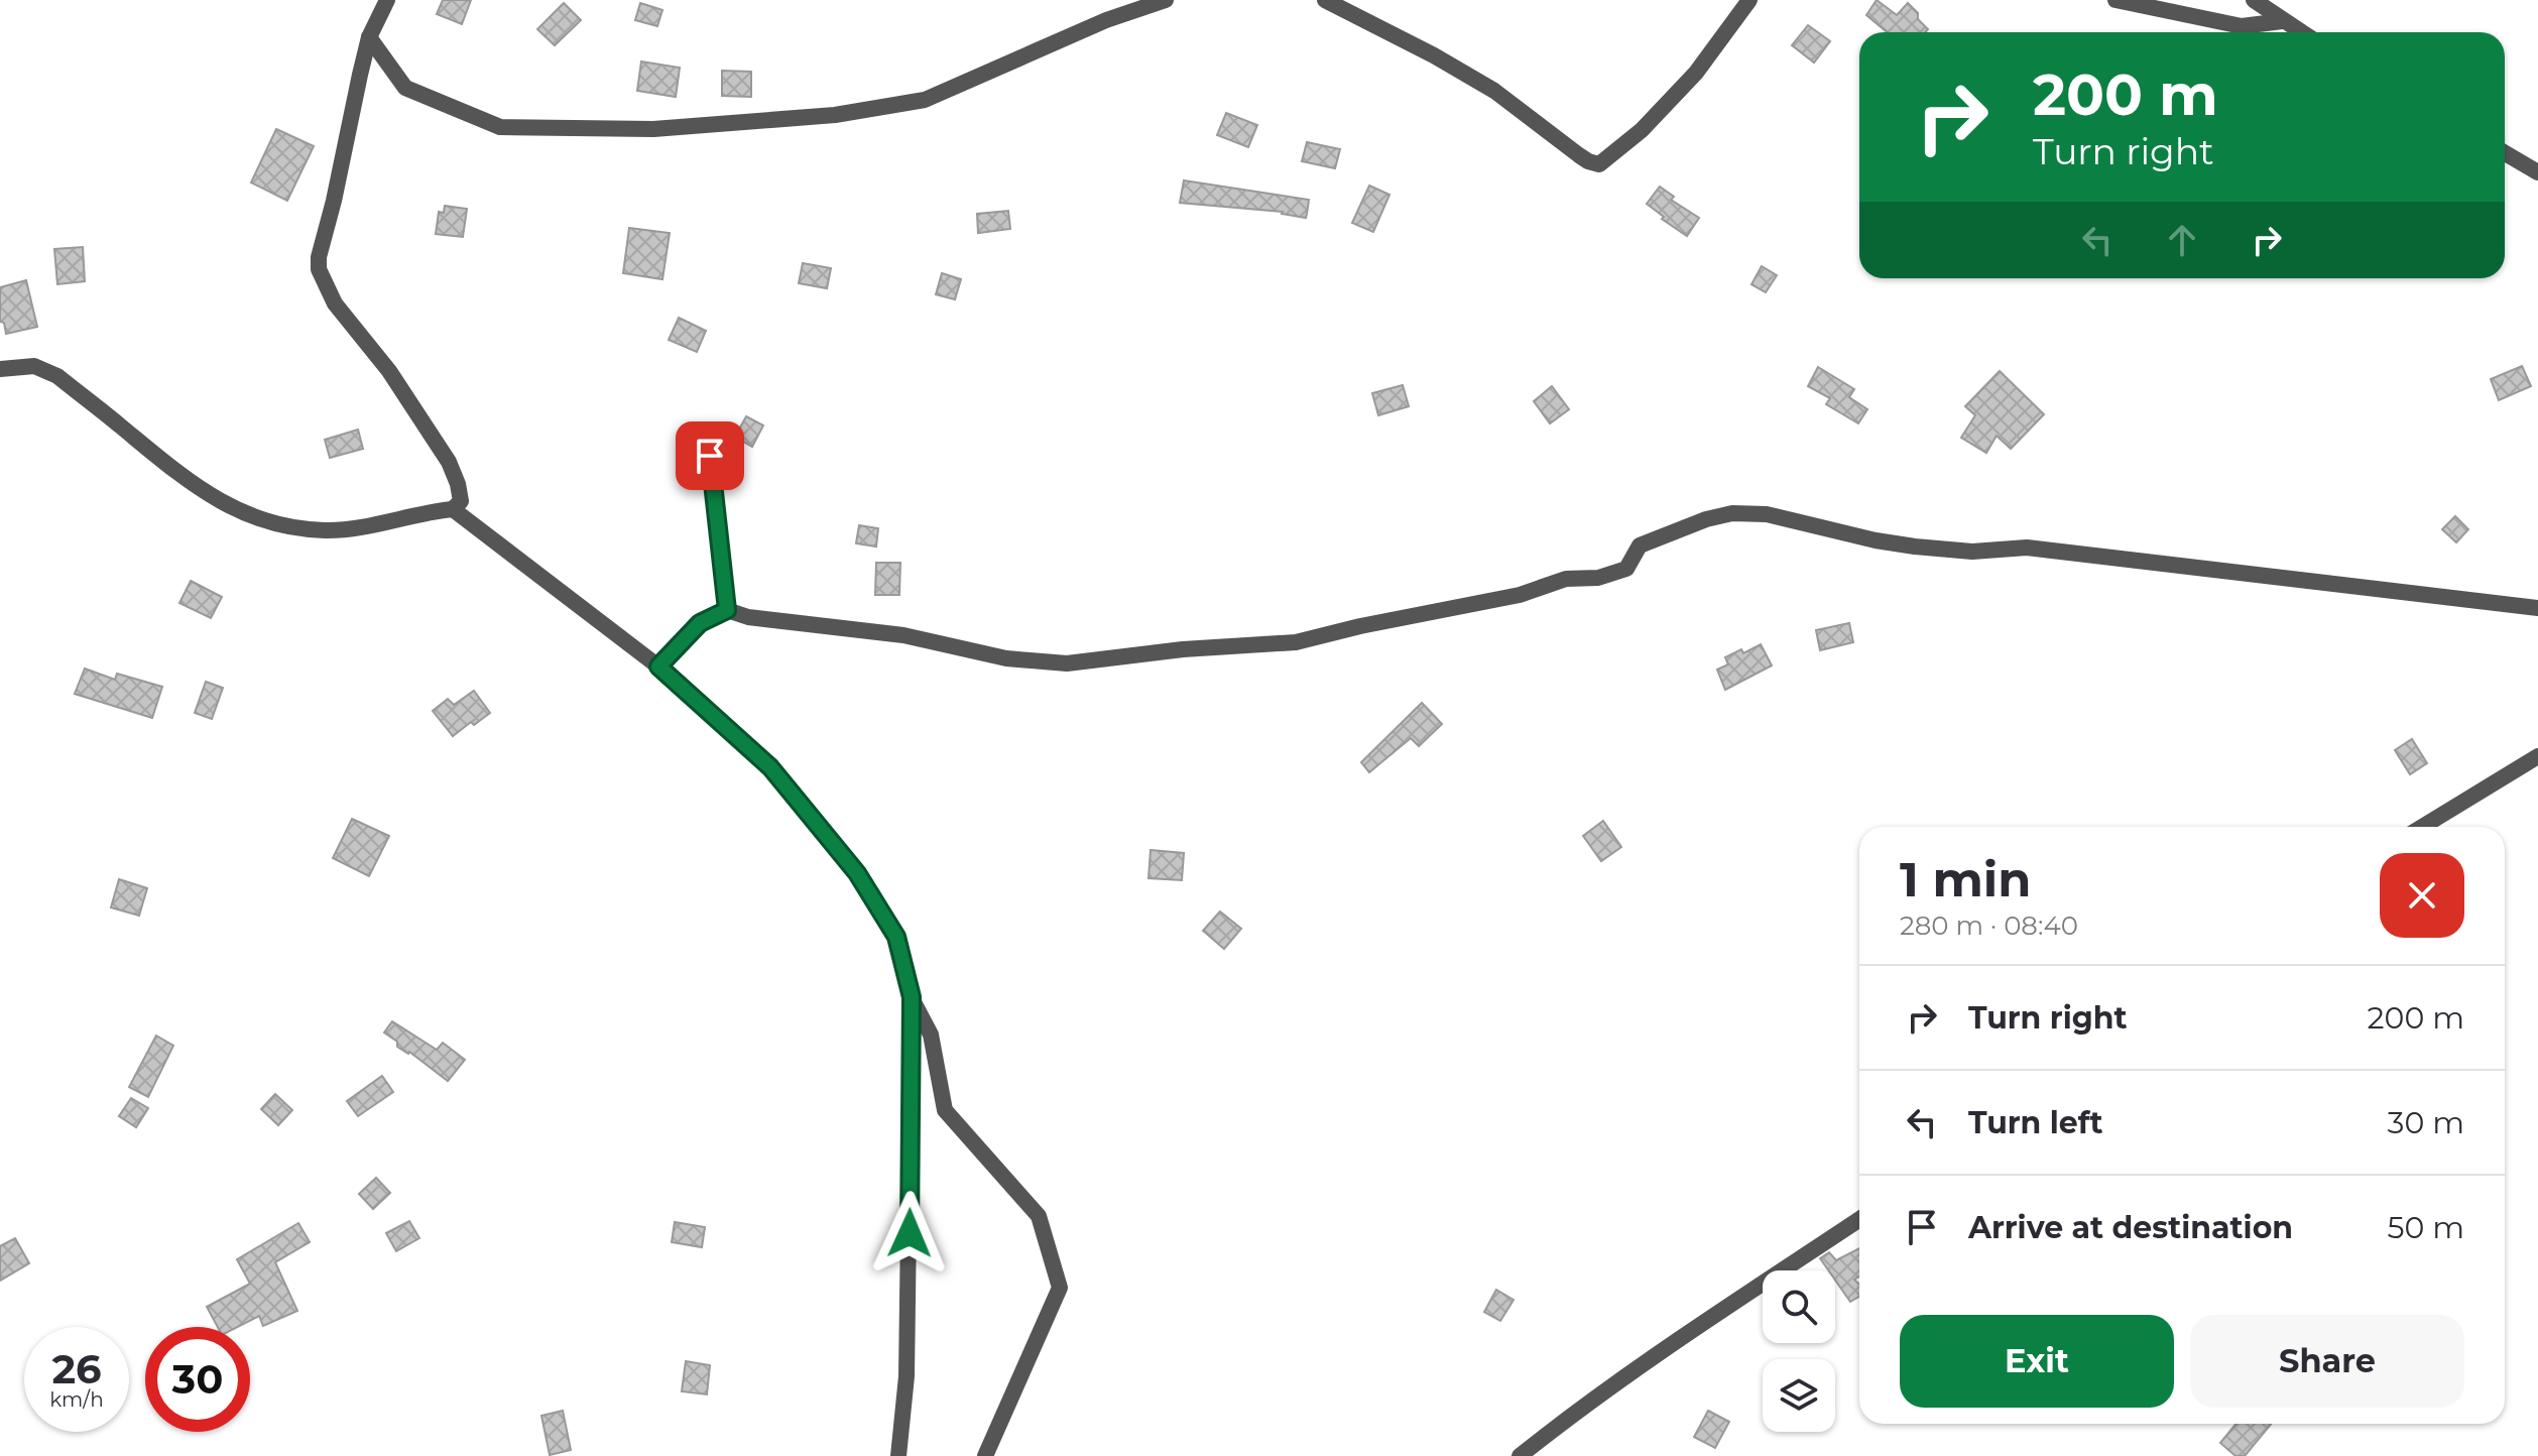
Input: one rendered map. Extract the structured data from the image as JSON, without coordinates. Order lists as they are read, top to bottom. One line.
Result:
{"page":{"turn":["200 m","Turn right"],"heading":["1 min","280 m · 08:40"],"list":[{"name":"Turn right","value":"200 m"},{"name":"Turn left","value":"30 m"},{"name":"Arrive at destination","value":"50 m"}],"buttons":["Exit","Share"],"speed":"26 km/h","limit":"30"}}
